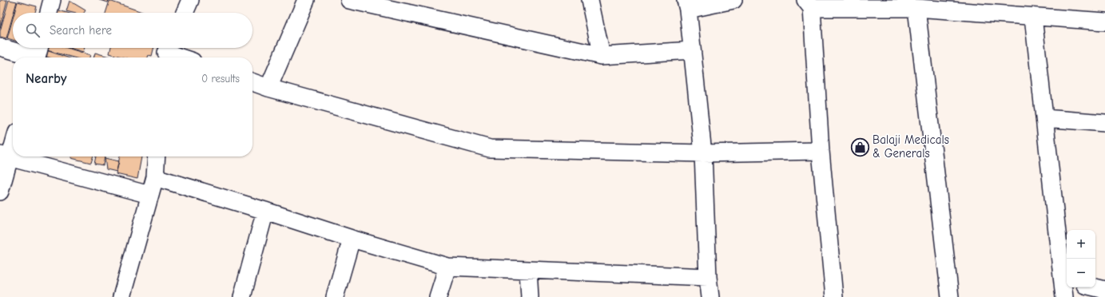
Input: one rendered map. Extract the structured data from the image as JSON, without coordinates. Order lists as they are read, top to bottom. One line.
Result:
{"places":{"shop":["Balaji Medicals & Generals"]},"page":{"search":"Search here","heading":["Nearby","0 results"],"map_buttons":["+","−"]}}
